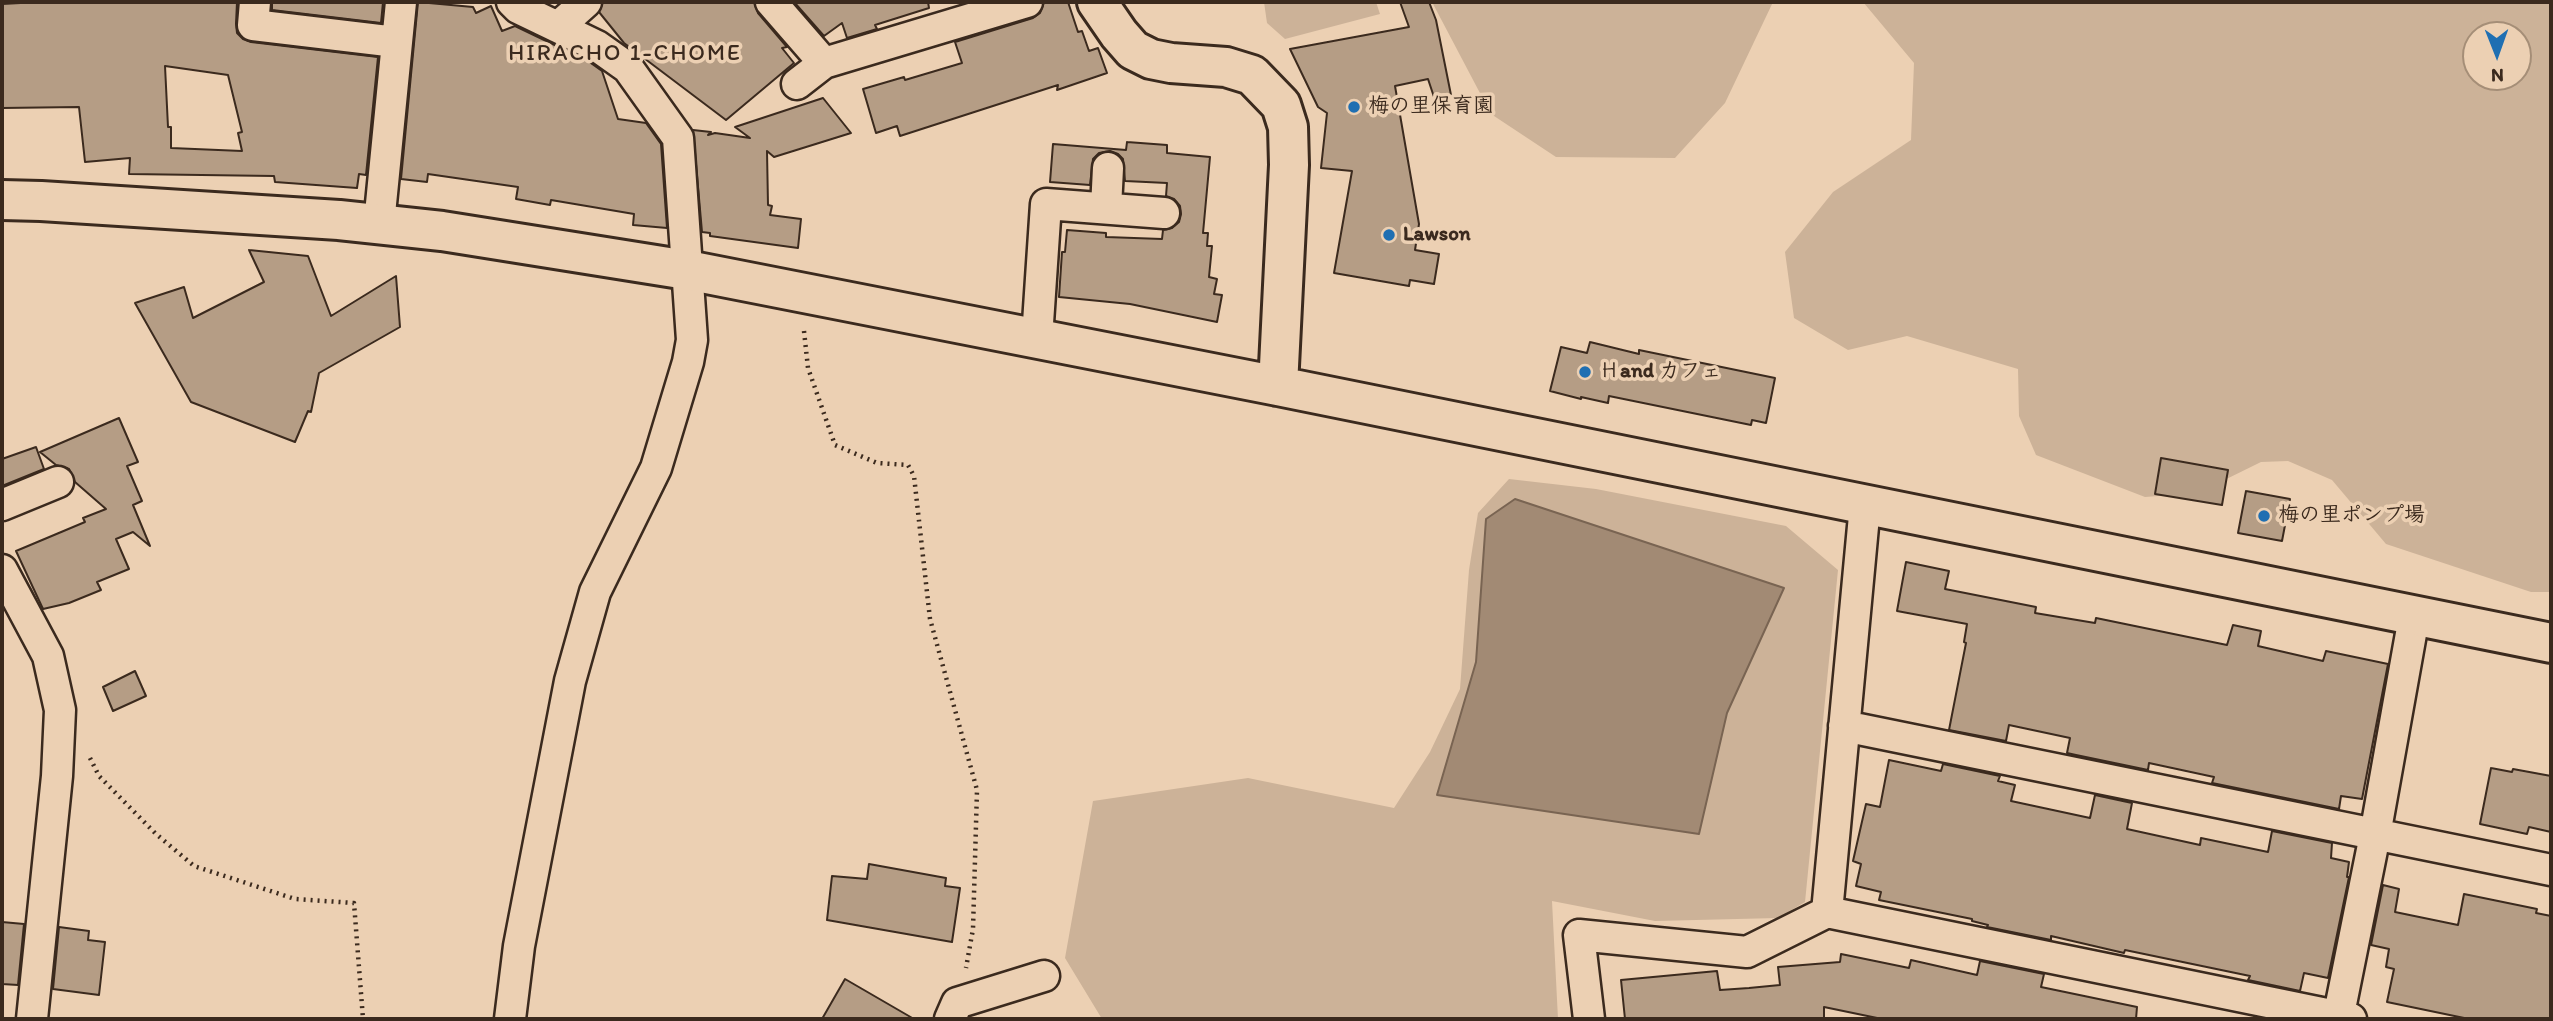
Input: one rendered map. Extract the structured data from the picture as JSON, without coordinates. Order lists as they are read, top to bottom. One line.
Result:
{"districts":["HIRACHO 1-CHOME"],"places":["梅の里保育園","Lawson","Ｈand カフェ","梅の里ポンプ場"],"north":"bottom"}
